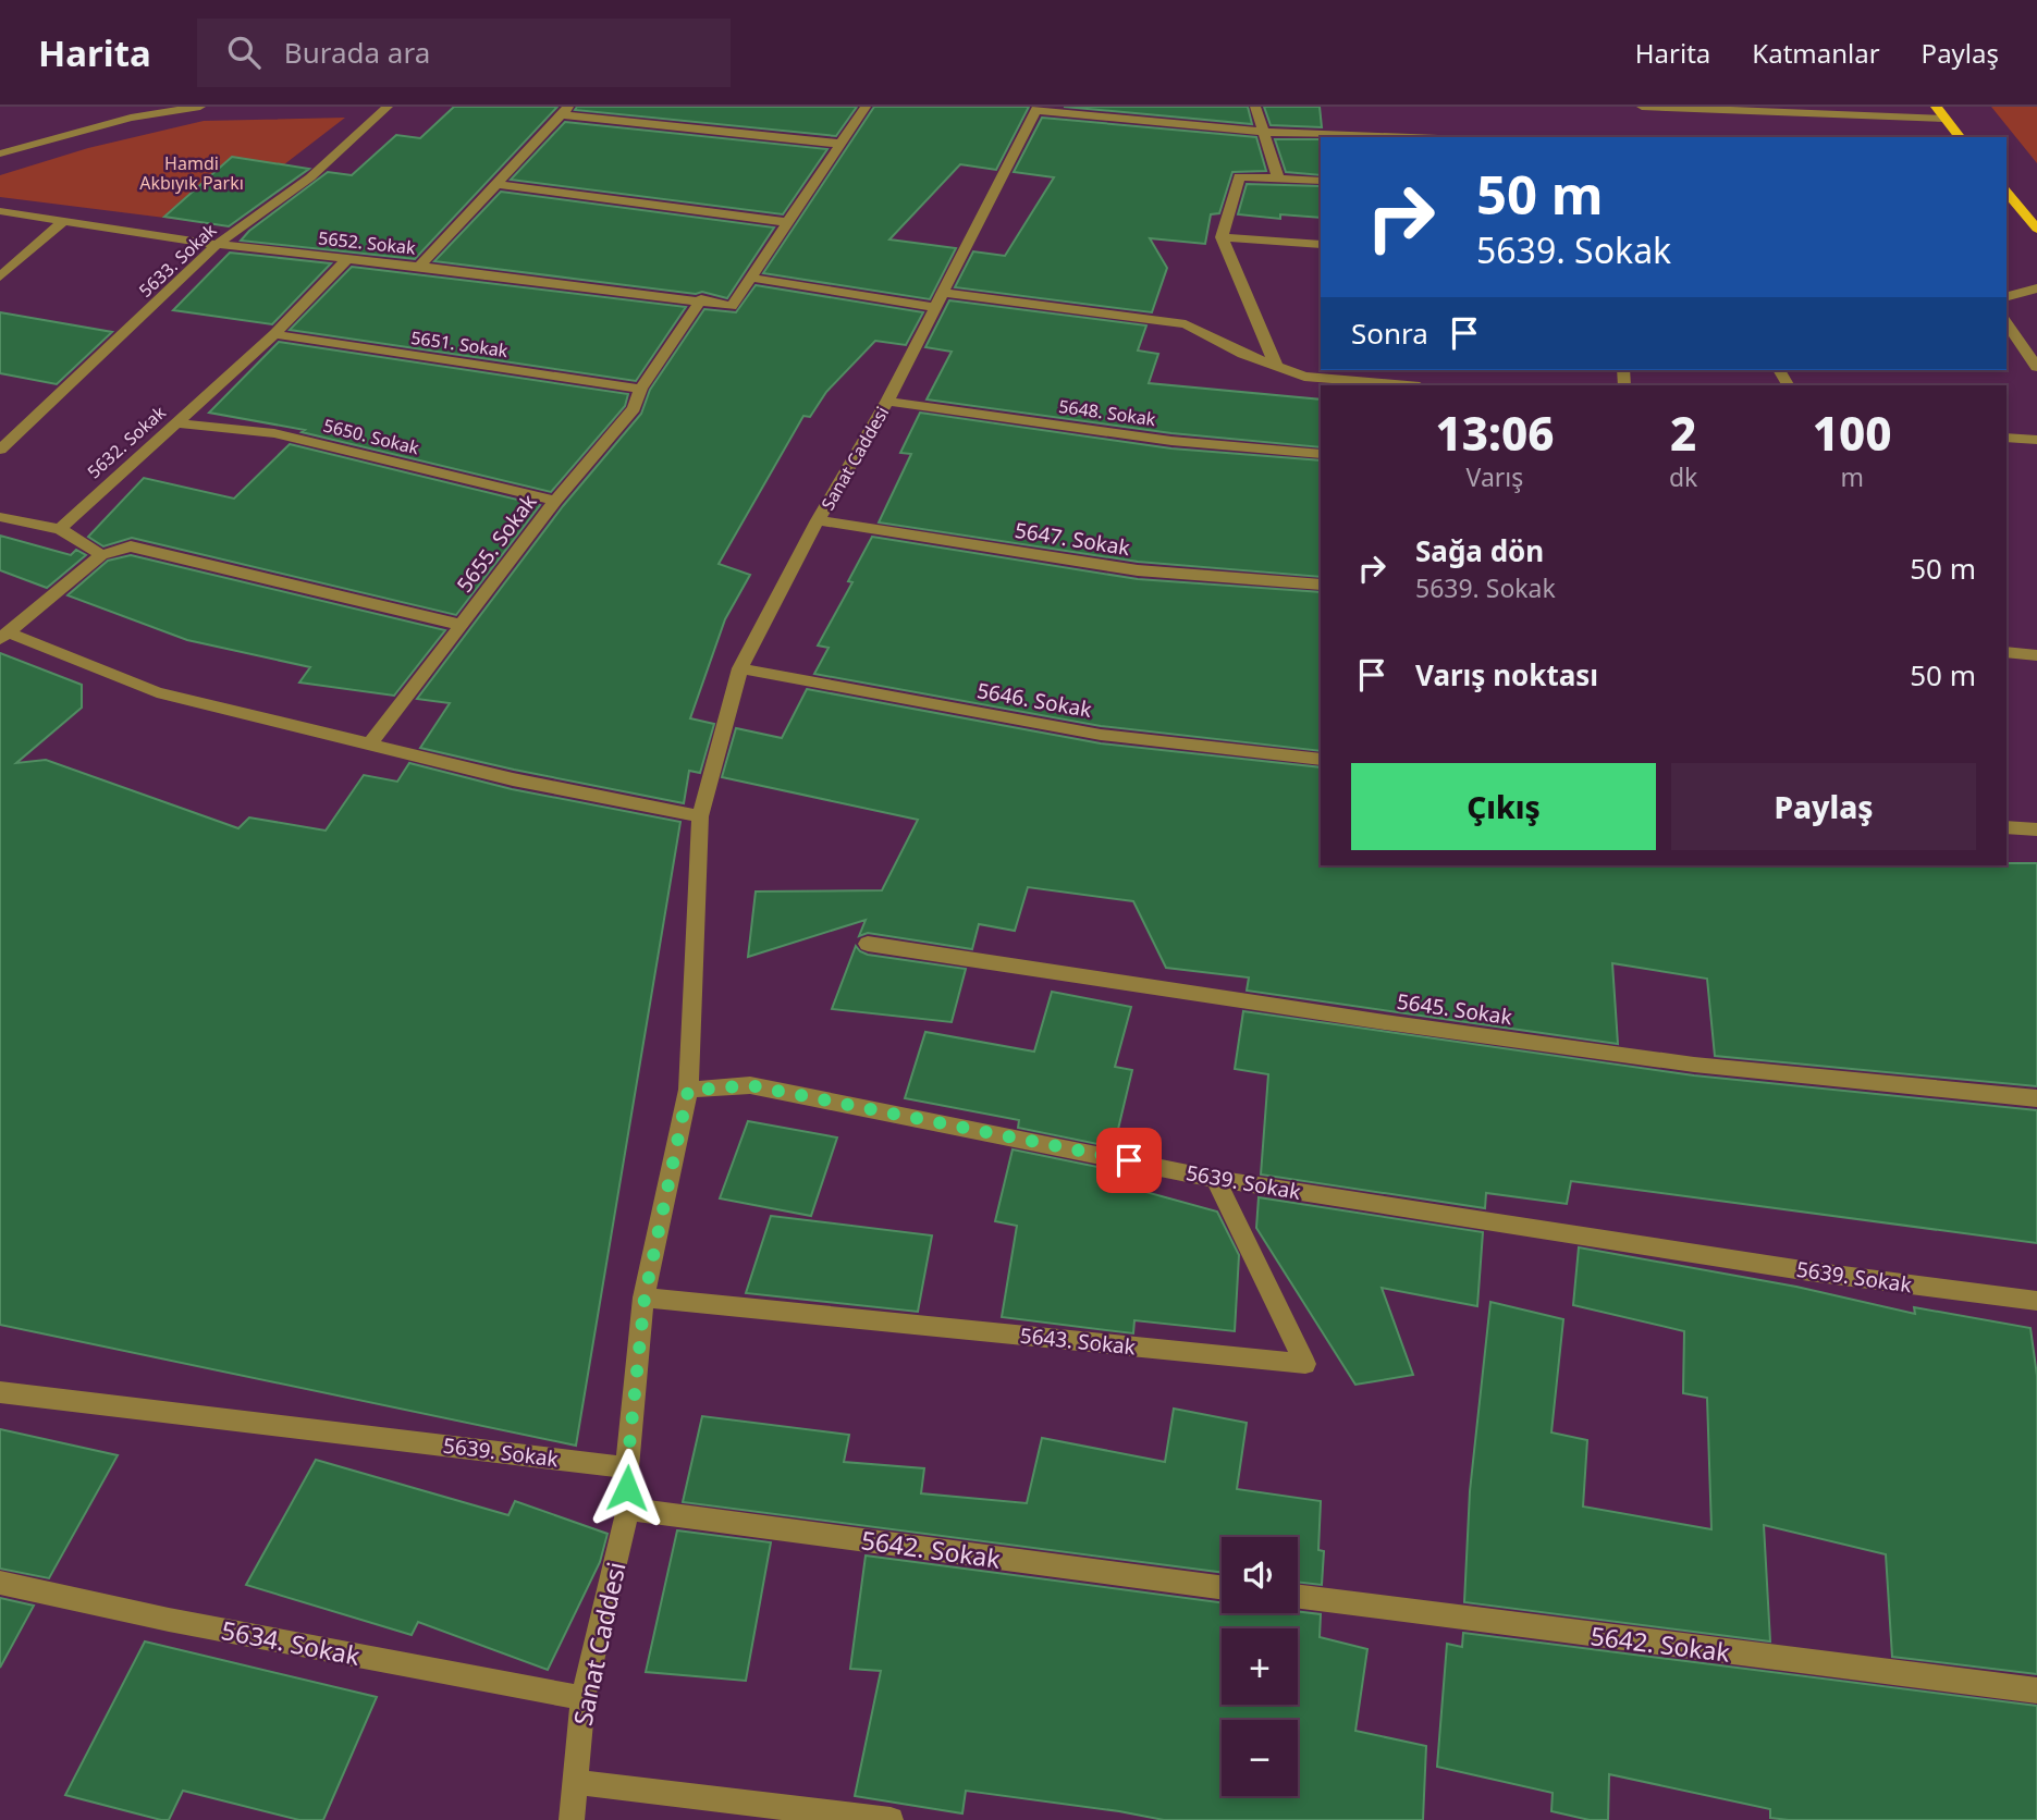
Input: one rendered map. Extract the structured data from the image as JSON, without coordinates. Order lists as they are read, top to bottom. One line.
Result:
{"streets":{"street":["5652. Sokak","5633. Sokak","5651. Sokak","5648. Sokak","5650. Sokak","5632. Sokak","Sanat Caddesi","5647. Sokak","5655. Sokak","5646. Sokak","5645. Sokak","5639. Sokak","5643. Sokak","5642. Sokak","5634. Sokak"]},"crossings":[["5652. Sokak","5633. Sokak"],["5652. Sokak","5632. Sokak"],["5652. Sokak","5655. Sokak"],["5651. Sokak","5632. Sokak"],["5651. Sokak","5655. Sokak"],["5648. Sokak","Sanat Caddesi"],["5650. Sokak","5632. Sokak"],["5650. Sokak","5655. Sokak"],["Sanat Caddesi","5647. Sokak"],["Sanat Caddesi","5646. Sokak"],["Sanat Caddesi","5639. Sokak"],["Sanat Caddesi","5642. Sokak"],["Sanat Caddesi","5634. Sokak"],["5639. Sokak","5643. Sokak"]],"parks":["Hamdi Akbıyık Parkı"],"page":{"header":"Harita","search":"Burada ara","nav":["Harita","Katmanlar","Paylaş"],"turn":["50 m","5639. Sokak"],"then":"Sonra","eta":["13:06","Varış","2","dk","100","m"],"list":[{"name":"Sağa dön","note":"5639. Sokak","value":"50 m"},{"name":"Varış noktası","value":"50 m"}],"buttons":["Çıkış","Paylaş"],"map_buttons":["+","−"]}}
